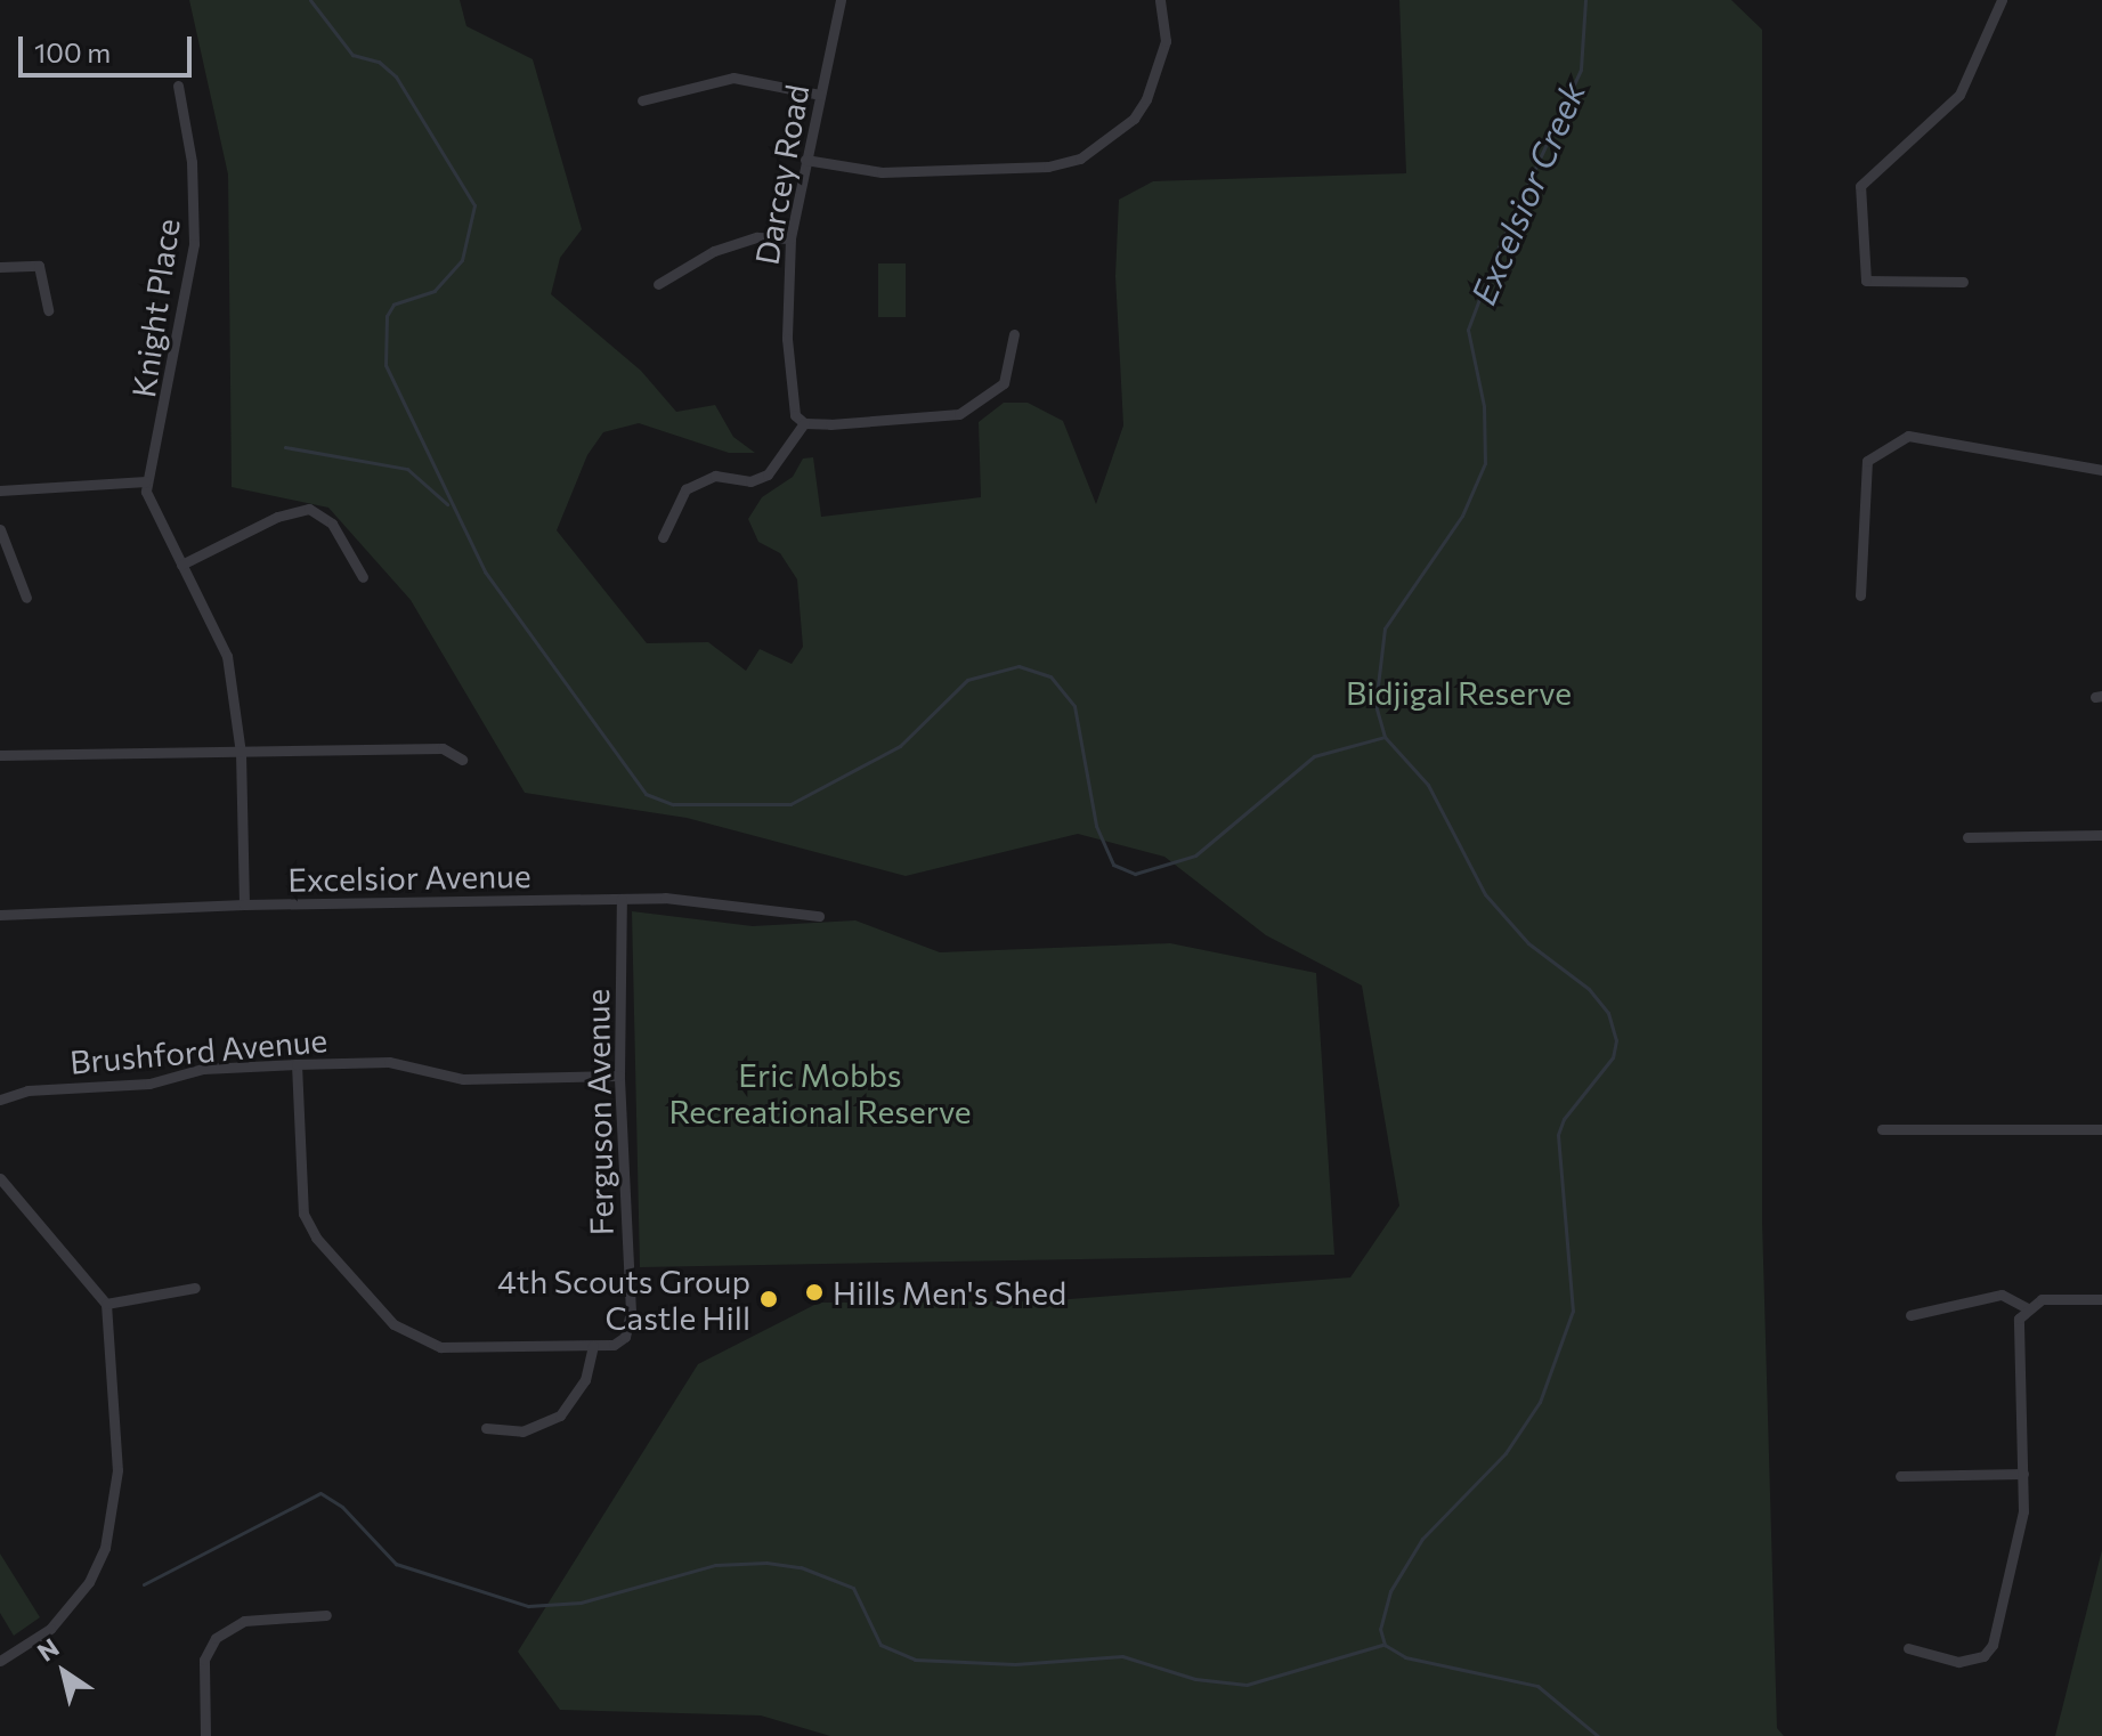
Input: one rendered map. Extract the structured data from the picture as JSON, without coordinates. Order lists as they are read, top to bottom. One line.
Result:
{"streets":{"street":["Darcey Road","Knight Place","Excelsior Avenue","Brushford Avenue","Ferguson Avenue"]},"crossings":[["Excelsior Avenue","Ferguson Avenue"],["Brushford Avenue","Ferguson Avenue"]],"water":["Excelsior Creek"],"parks":["Bidjigal Reserve","Eric Mobbs Recreational Reserve"],"places":["Hills Men's Shed","4th Scouts Group Castle Hill"],"scale_bar":"100 m","north":"top left"}
